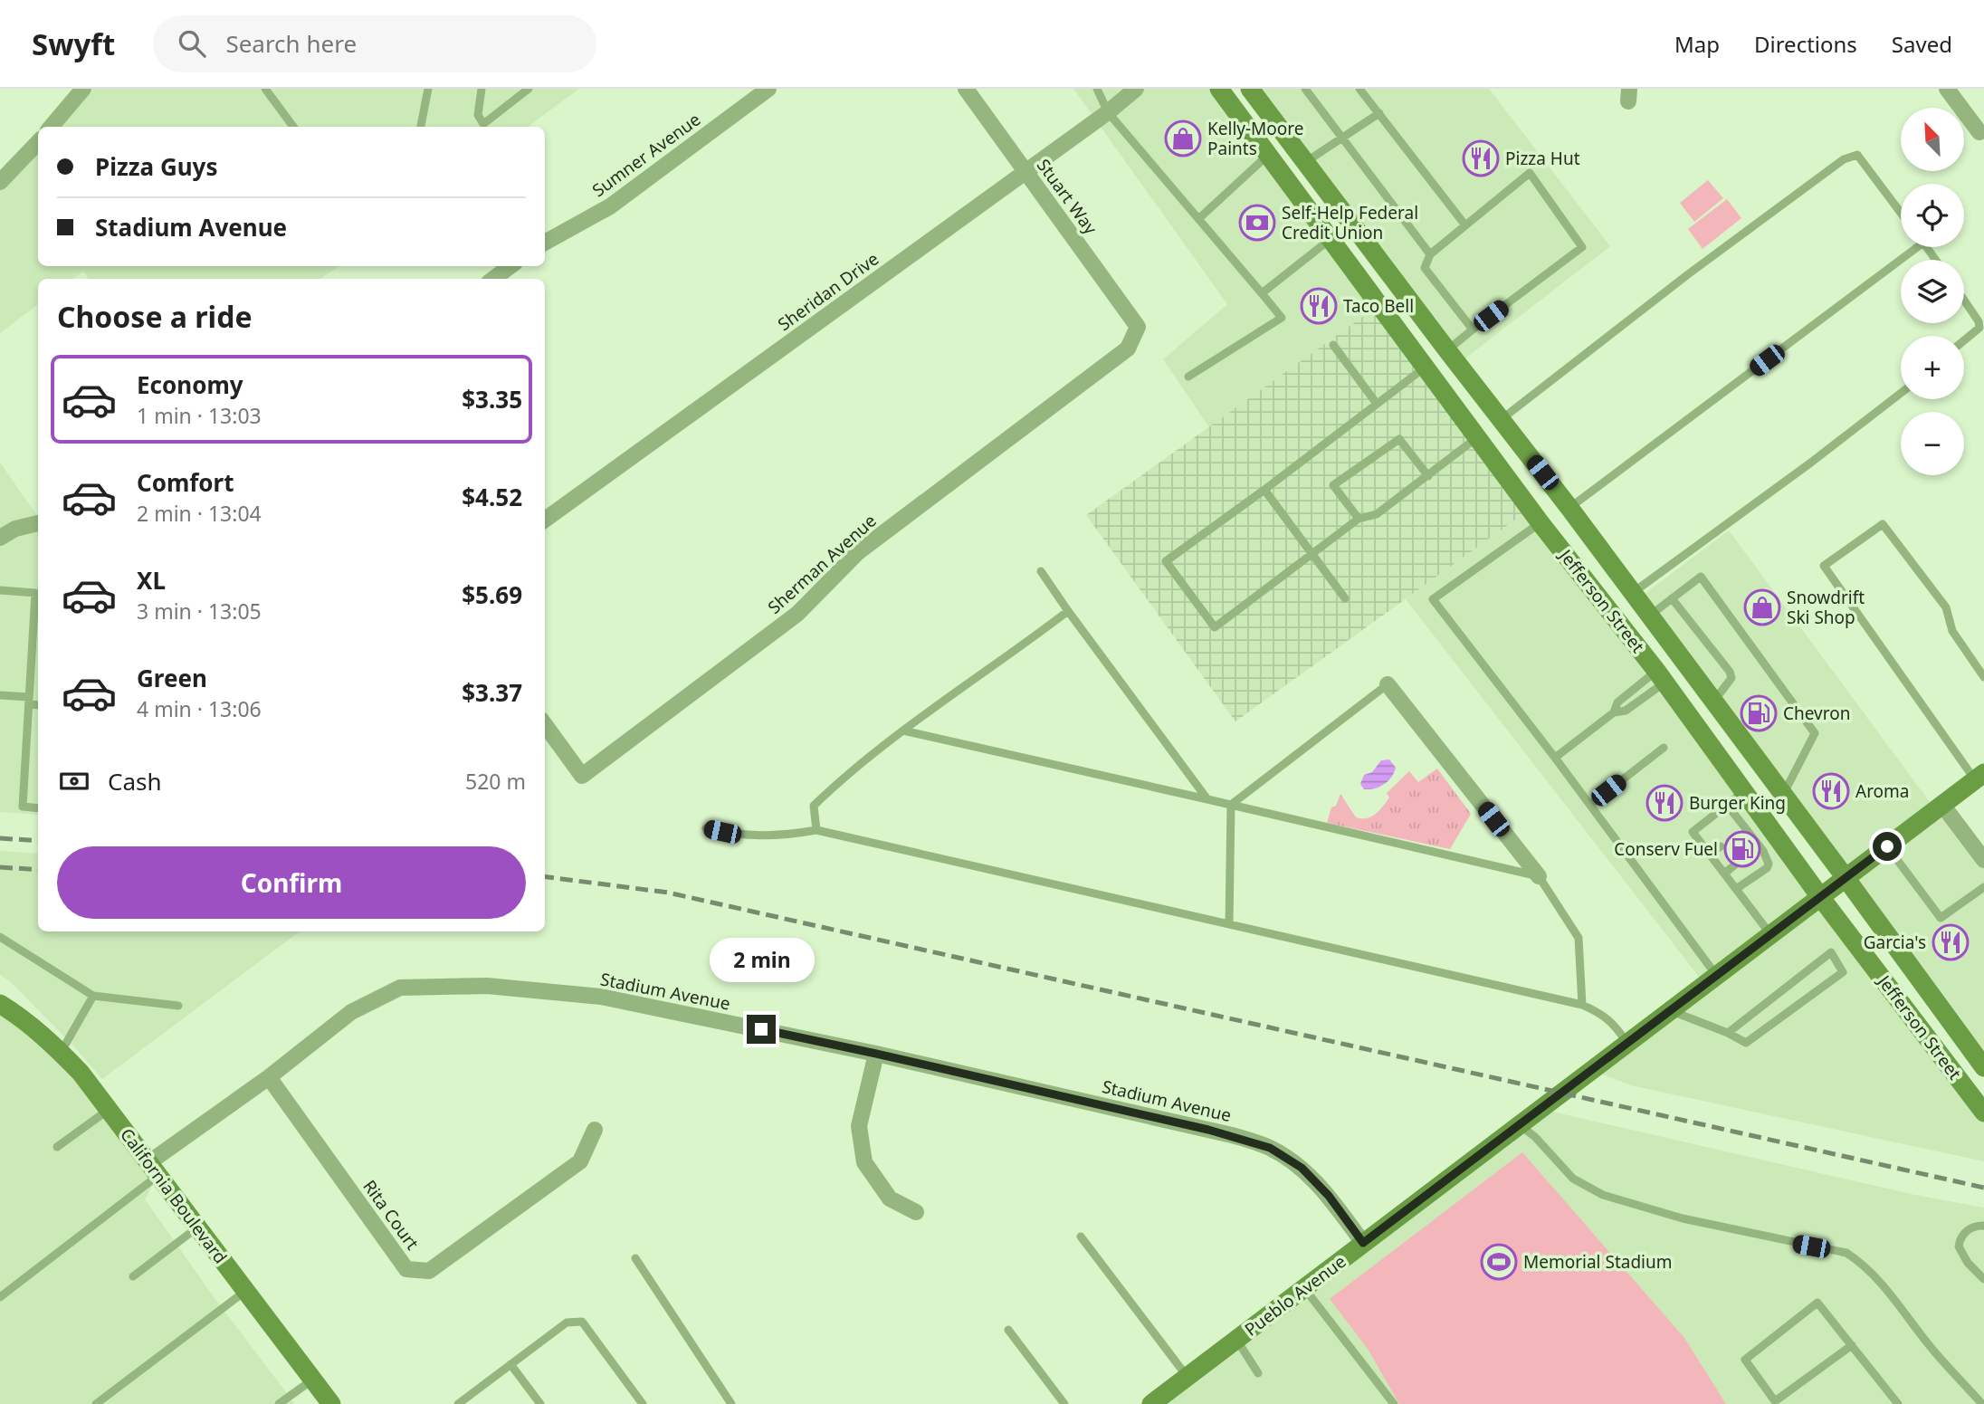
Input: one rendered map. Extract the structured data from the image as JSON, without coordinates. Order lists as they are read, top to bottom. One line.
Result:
{"streets":{"main road":["Jefferson Street","California Boulevard","Pueblo Avenue"],"street":["Sumner Avenue","Stuart Way","Sheridan Drive","Sherman Avenue","Stadium Avenue","Rita Court"]},"crossings":[["Stuart Way","Sheridan Drive"],["Stuart Way","Sherman Avenue"],["Jefferson Street","Pueblo Avenue"],["Stadium Avenue","California Boulevard"],["Stadium Avenue","Rita Court"],["Stadium Avenue","Pueblo Avenue"]],"places":{"shop":["Kelly-Moore Paints","Snowdrift Ski Shop"],"restaurant":["Pizza Hut","Taco Bell","Aroma","Burger King","Garcia's"],"bank":["Self-Help Federal Credit Union"],"fuel station":["Chevron","Conserv Fuel"],"sports":["Memorial Stadium"]},"north":"top left","page":{"header":"Swyft","search":"Search here","nav":["Map","Directions","Saved"],"map_buttons":["+","−"],"banner":["Pizza Guys","Stadium Avenue"],"heading":"Choose a ride","list":[{"name":"Economy","note":"1 min · 13:03","value":"$3.35"},{"name":"Comfort","note":"2 min · 13:04","value":"$4.52"},{"name":"XL","note":"3 min · 13:05","value":"$5.69"},{"name":"Green","note":"4 min · 13:06","value":"$3.37"}],"pay":["Cash","520 m"],"buttons":"Confirm","bubble":"2 min"}}
